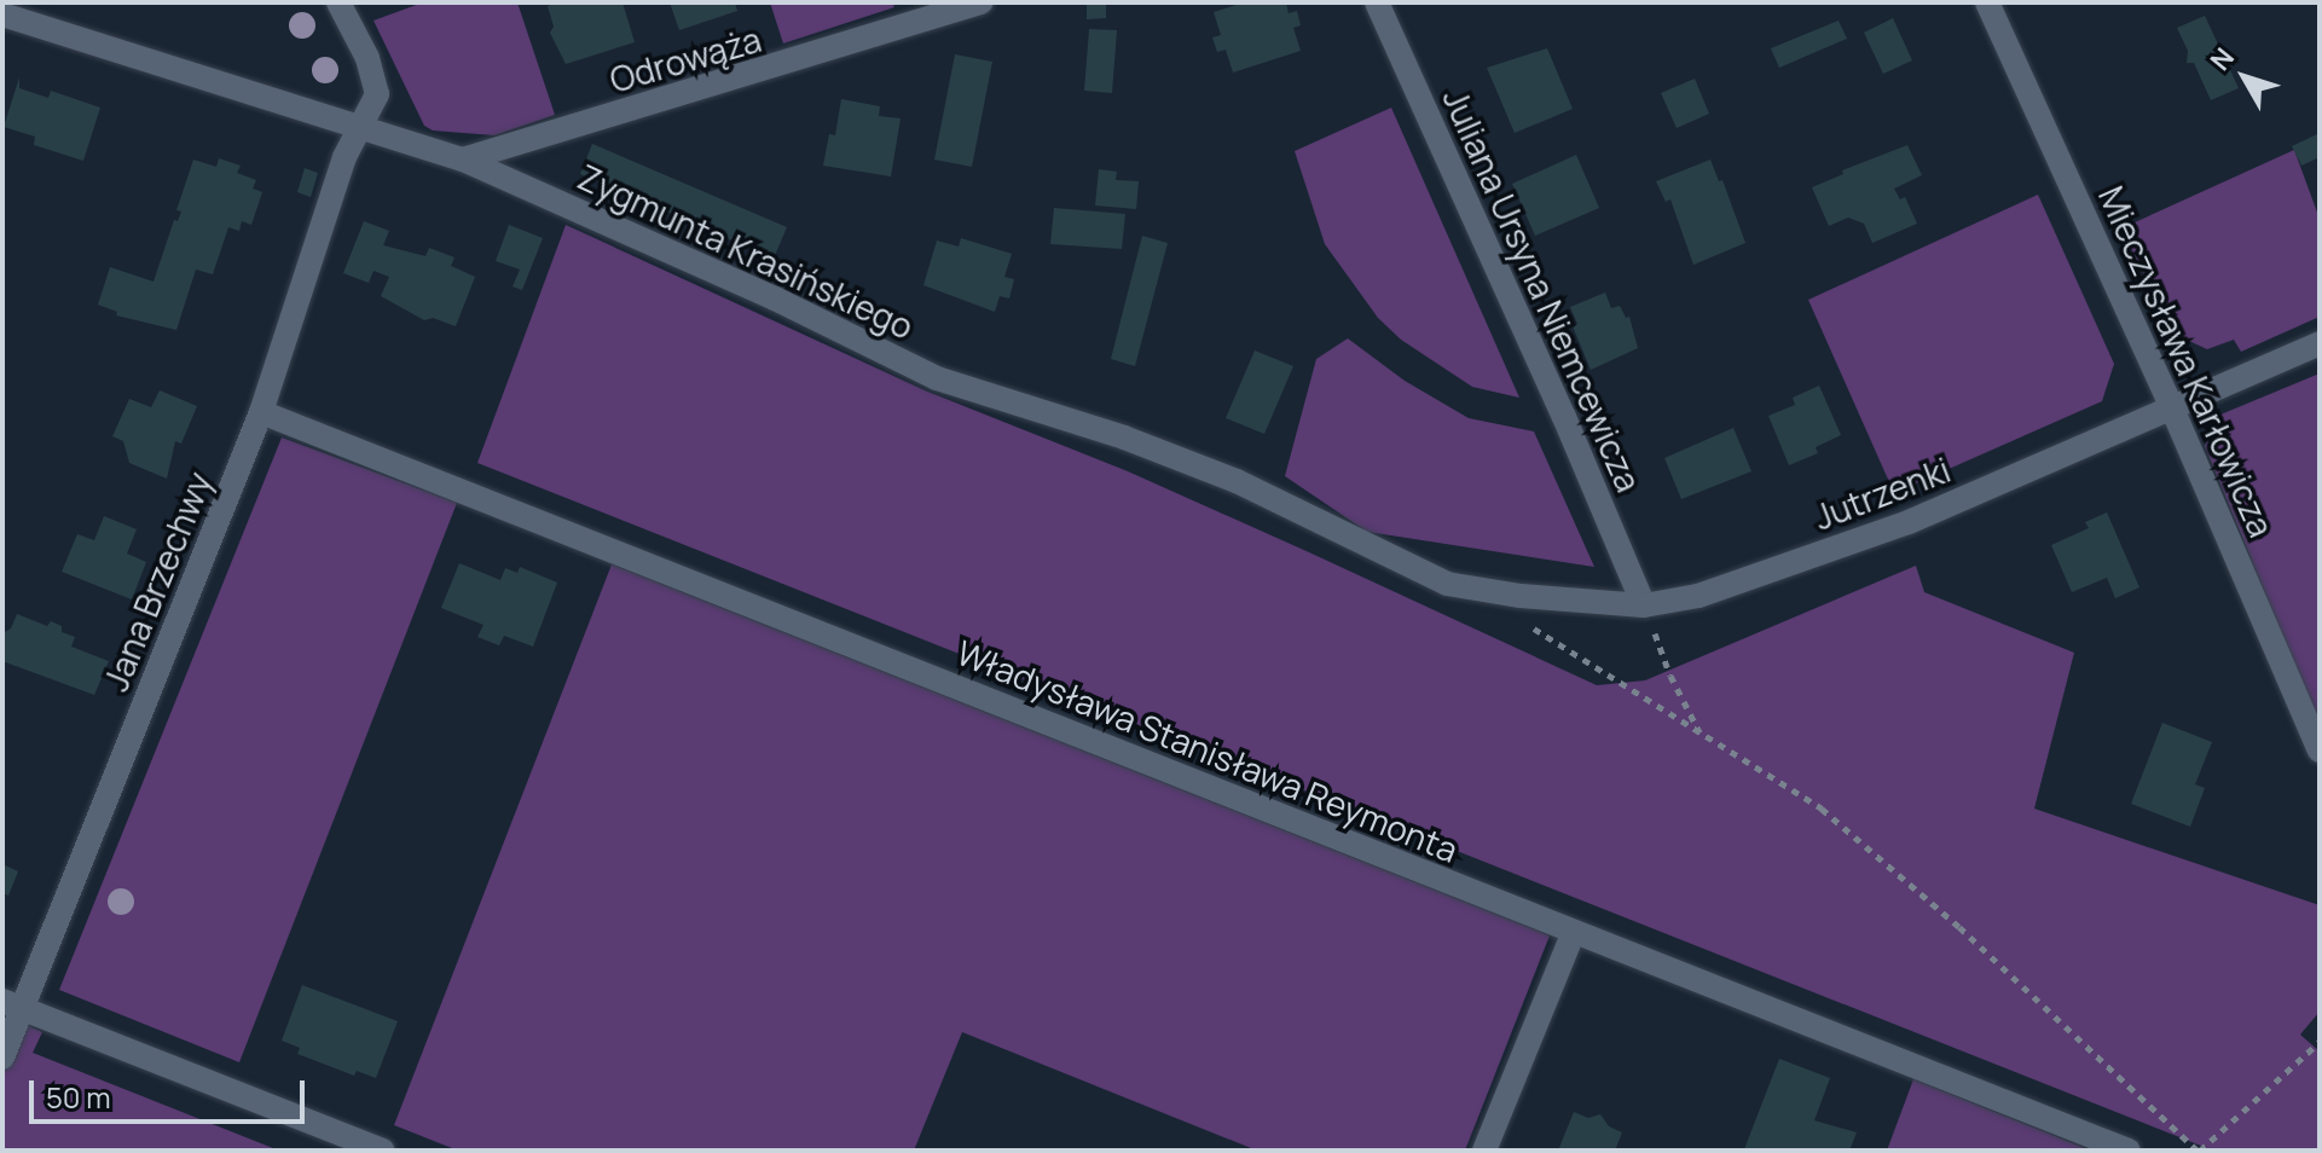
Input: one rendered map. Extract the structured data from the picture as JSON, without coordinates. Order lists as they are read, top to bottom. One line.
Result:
{"streets":{"street":["Odrowąża","Zygmunta Krasińskiego","Juliana Ursyna Niemcewicza","Mieczysława Karłowicza","Jutrzenki","Jana Brzechwy","Władysława Stanisława Reymonta"]},"crossings":[["Odrowąża","Zygmunta Krasińskiego"],["Zygmunta Krasińskiego","Jutrzenki"],["Zygmunta Krasińskiego","Jana Brzechwy"],["Juliana Ursyna Niemcewicza","Jutrzenki"],["Mieczysława Karłowicza","Jutrzenki"],["Jana Brzechwy","Władysława Stanisława Reymonta"]],"scale_bar":"50 m","north":"top left"}
